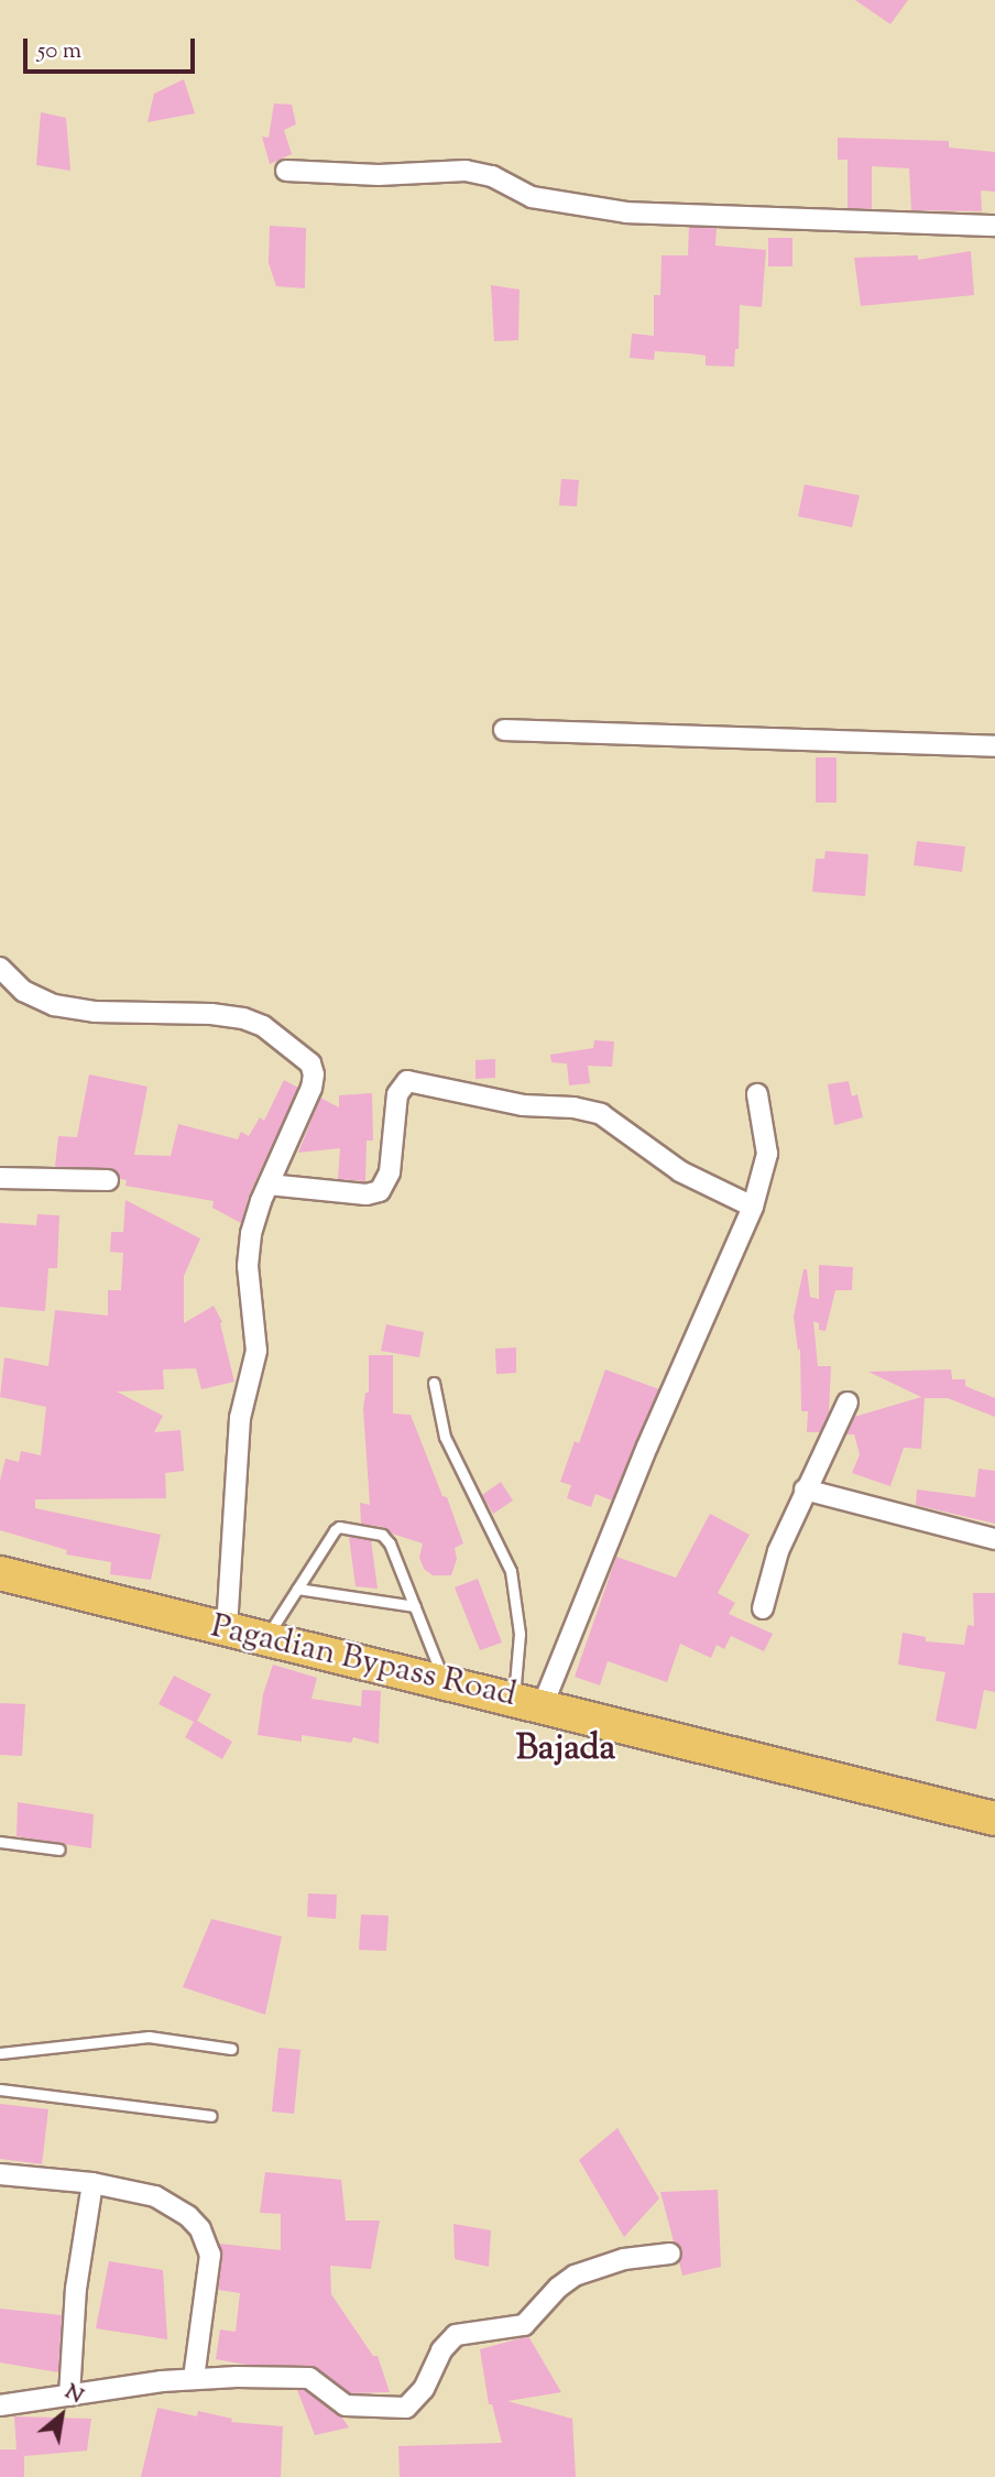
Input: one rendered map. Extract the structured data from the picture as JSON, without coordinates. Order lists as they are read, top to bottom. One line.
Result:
{"streets":{"highway":["Pagadian Bypass Road"]},"districts":["Bajada"],"scale_bar":"50 m","north":"top right"}
